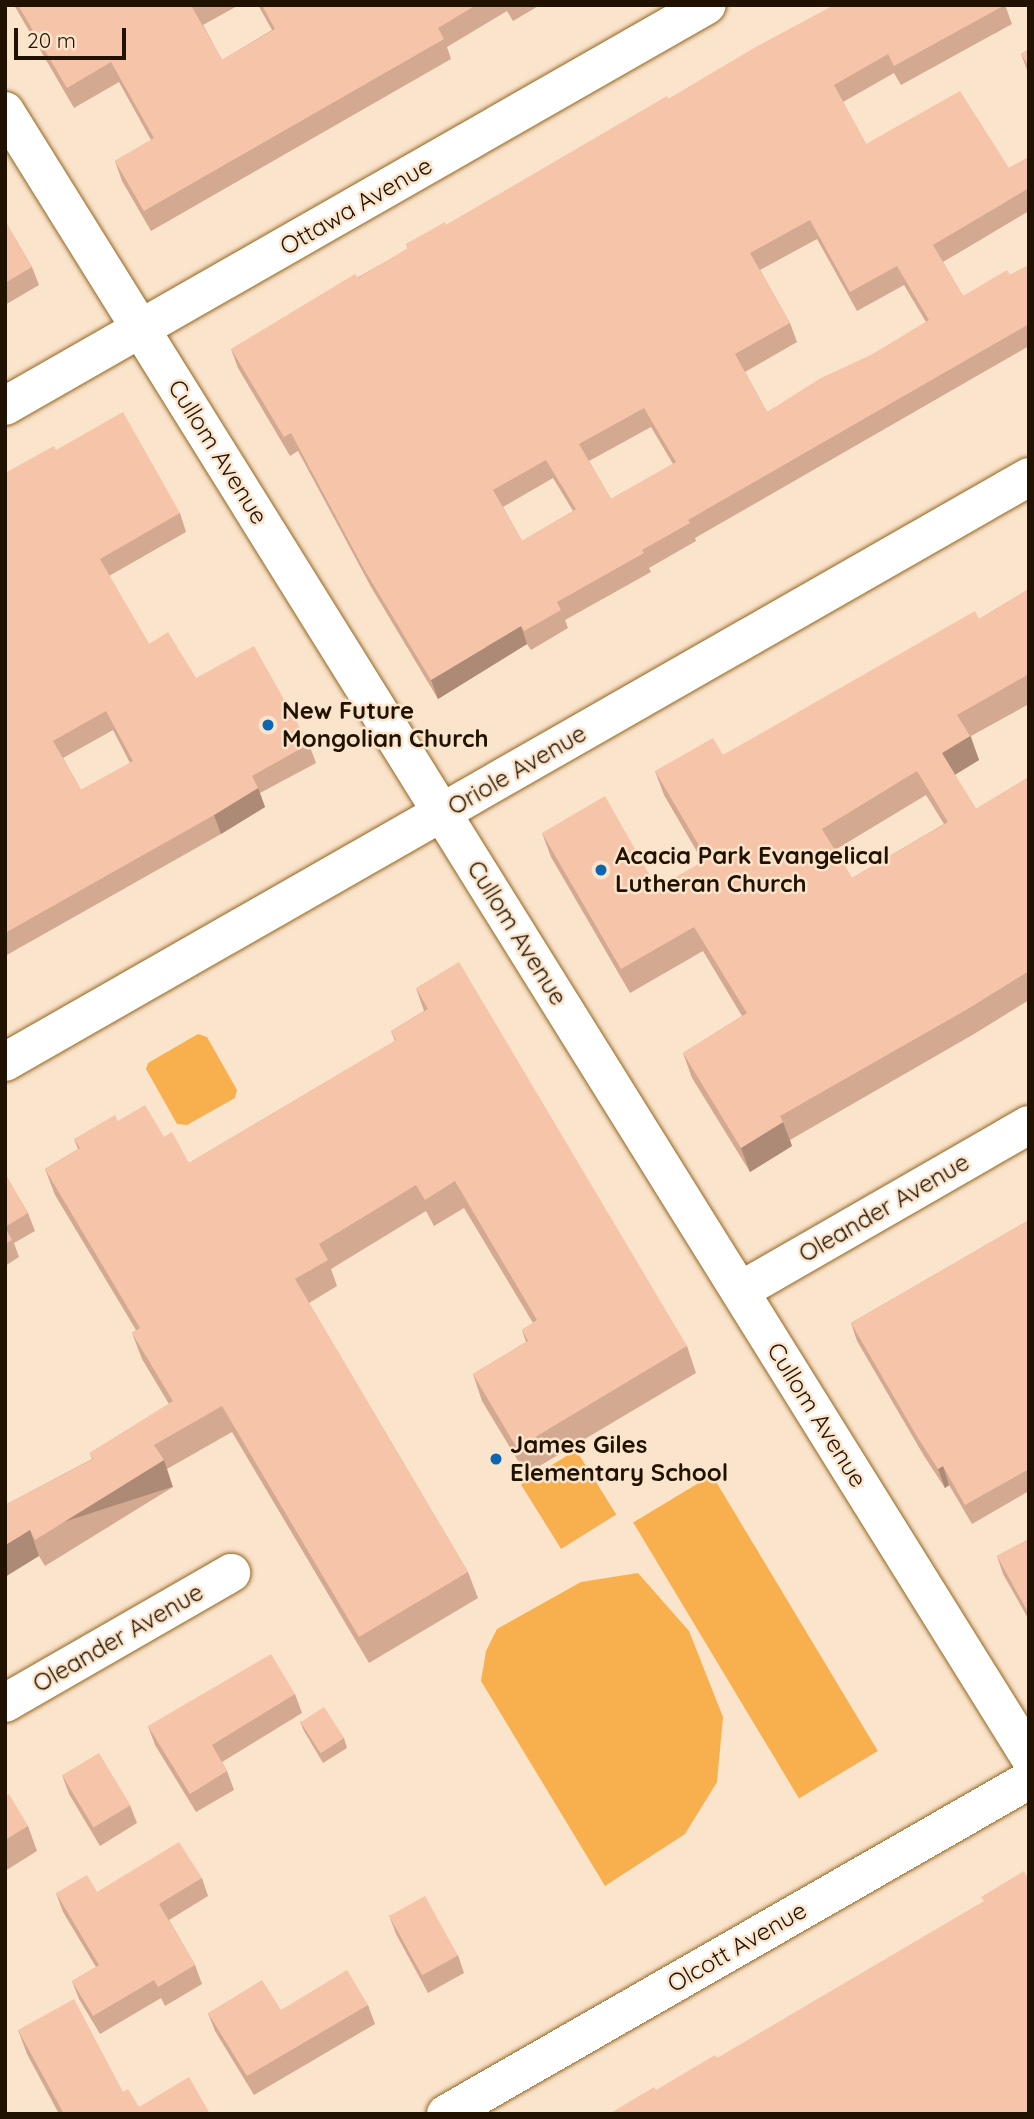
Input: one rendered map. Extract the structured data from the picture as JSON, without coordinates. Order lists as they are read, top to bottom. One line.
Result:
{"streets":{"street":["Ottawa Avenue","Cullom Avenue","Oriole Avenue","Oleander Avenue","Olcott Avenue"]},"crossings":[["Ottawa Avenue","Cullom Avenue"],["Cullom Avenue","Oriole Avenue"],["Cullom Avenue","Oleander Avenue"]],"places":["New Future Mongolian Church","Acacia Park Evangelical Lutheran Church","James Giles Elementary School"],"scale_bar":"20 m"}
